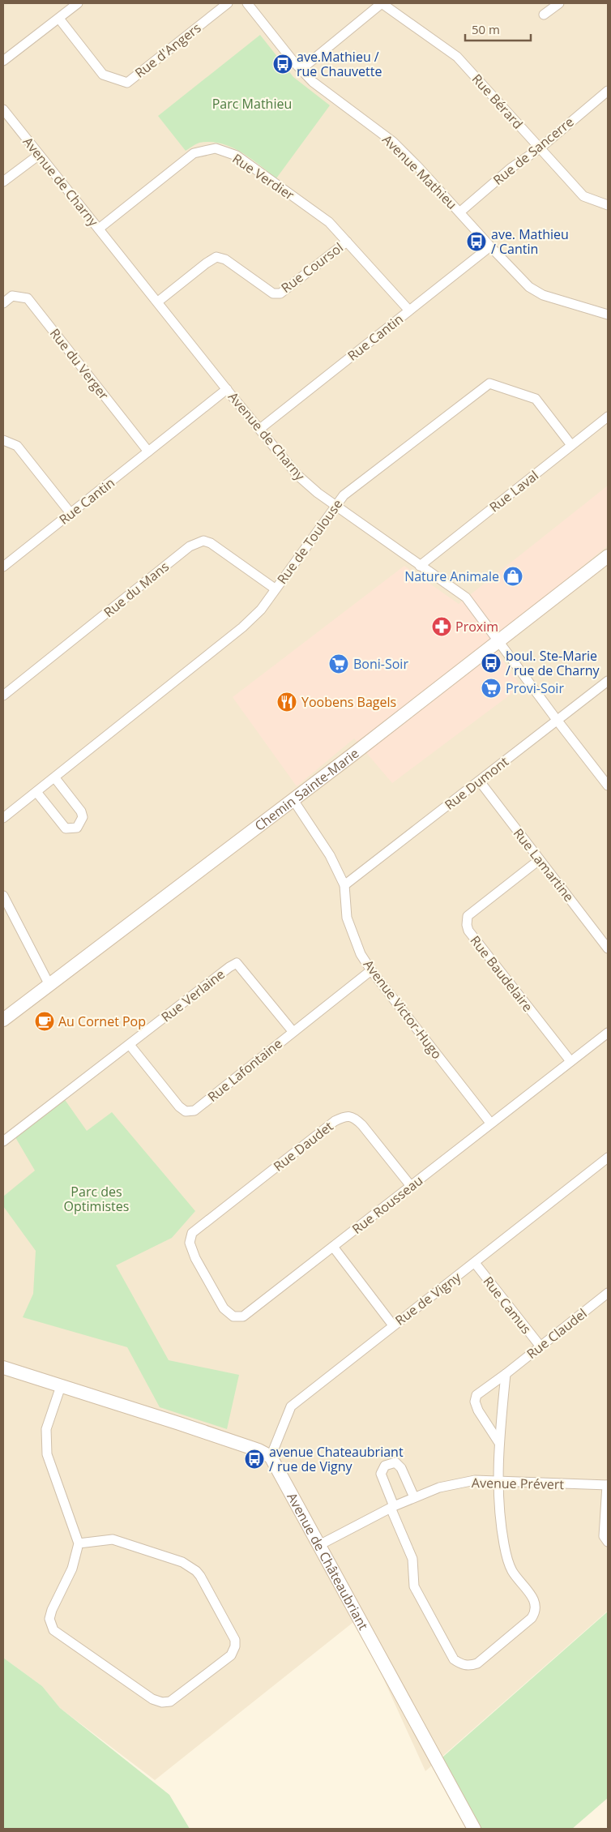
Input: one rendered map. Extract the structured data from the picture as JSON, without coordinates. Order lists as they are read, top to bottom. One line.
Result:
{"streets":{"street":["Rue d'Angers","Rue Bérard","Rue de Sancerre","Avenue Mathieu","Rue Verdier","Avenue de Charny","Rue Coursol","Rue Cantin","Rue du Verger","Rue Laval","Rue de Toulouse","Rue du Mans","Rue Dumont","Chemin Sainte-Marie","Rue Lamartine","Rue Baudelaire","Rue Verlaine","Avenue Victor-Hugo","Rue Lafontaine","Rue Daudet","Rue Rousseau","Rue de Vigny","Rue Camus","Rue Claudel","Avenue Prévert","Avenue de Châteaubriant"]},"crossings":[["Rue Bérard","Rue de Sancerre"],["Rue de Sancerre","Avenue Mathieu"],["Avenue Mathieu","Rue Cantin"],["Rue Verdier","Avenue de Charny"],["Rue Verdier","Rue Coursol"],["Rue Verdier","Rue Cantin"],["Avenue de Charny","Rue Coursol"],["Avenue de Charny","Rue Cantin"],["Avenue de Charny","Rue Laval"],["Avenue de Charny","Rue de Toulouse"],["Avenue de Charny","Rue Dumont"],["Avenue de Charny","Chemin Sainte-Marie"],["Rue Cantin","Rue du Verger"],["Rue Laval","Rue de Toulouse"],["Rue de Toulouse","Rue du Mans"],["Rue Dumont","Rue Lamartine"],["Rue Dumont","Avenue Victor-Hugo"],["Chemin Sainte-Marie","Avenue Victor-Hugo"],["Rue Lamartine","Rue Baudelaire"],["Rue Baudelaire","Rue Rousseau"],["Rue Verlaine","Rue Lafontaine"],["Avenue Victor-Hugo","Rue Lafontaine"],["Avenue Victor-Hugo","Rue Rousseau"],["Rue Daudet","Rue Rousseau"],["Rue de Vigny","Rue Camus"],["Rue de Vigny","Avenue de Châteaubriant"],["Rue Camus","Rue Claudel"],["Avenue Prévert","Avenue de Châteaubriant"]],"parks":["Parc Mathieu","Parc des Optimistes"],"places":{"bus stop":["ave.Mathieu / rue Chauvette","ave. Mathieu / Cantin","boul. Ste-Marie / rue de Charny","avenue Chateaubriant / rue de Vigny"],"shop":["Nature Animale"],"pharmacy":["Proxim"],"supermarket":["Boni-Soir","Provi-Soir"],"restaurant":["Yoobens Bagels"],"cafe":["Au Cornet Pop"]},"scale_bar":"50 m"}
